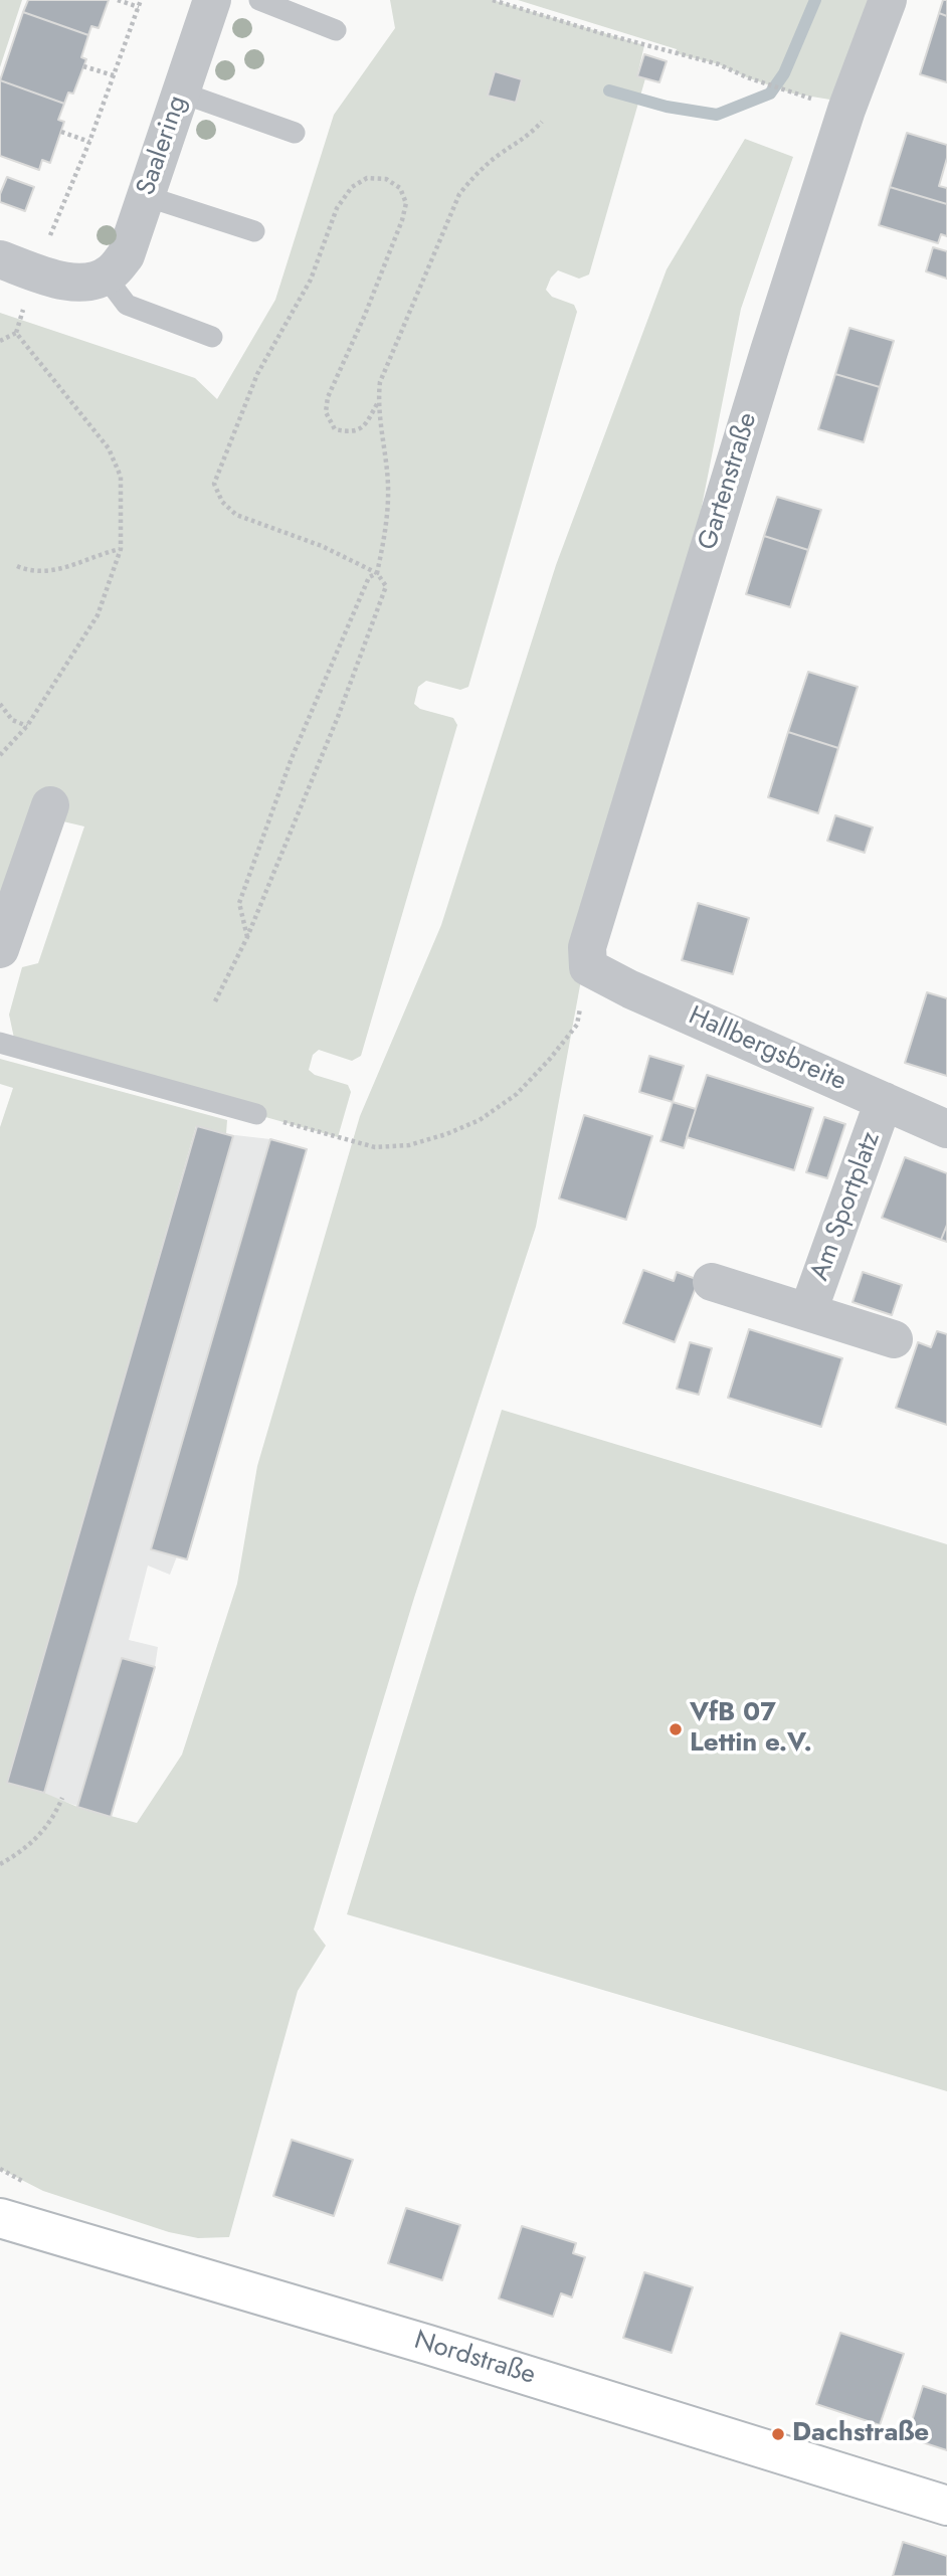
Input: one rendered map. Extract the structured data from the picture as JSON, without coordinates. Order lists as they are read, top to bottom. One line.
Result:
{"streets":{"street":["Saalering","Gartenstraße","Hallbergsbreite","Am Sportplatz","Nordstraße"]},"crossings":[["Gartenstraße","Hallbergsbreite"],["Hallbergsbreite","Am Sportplatz"]],"places":["VfB 07 Lettin e.V.","Dachstraße"]}
